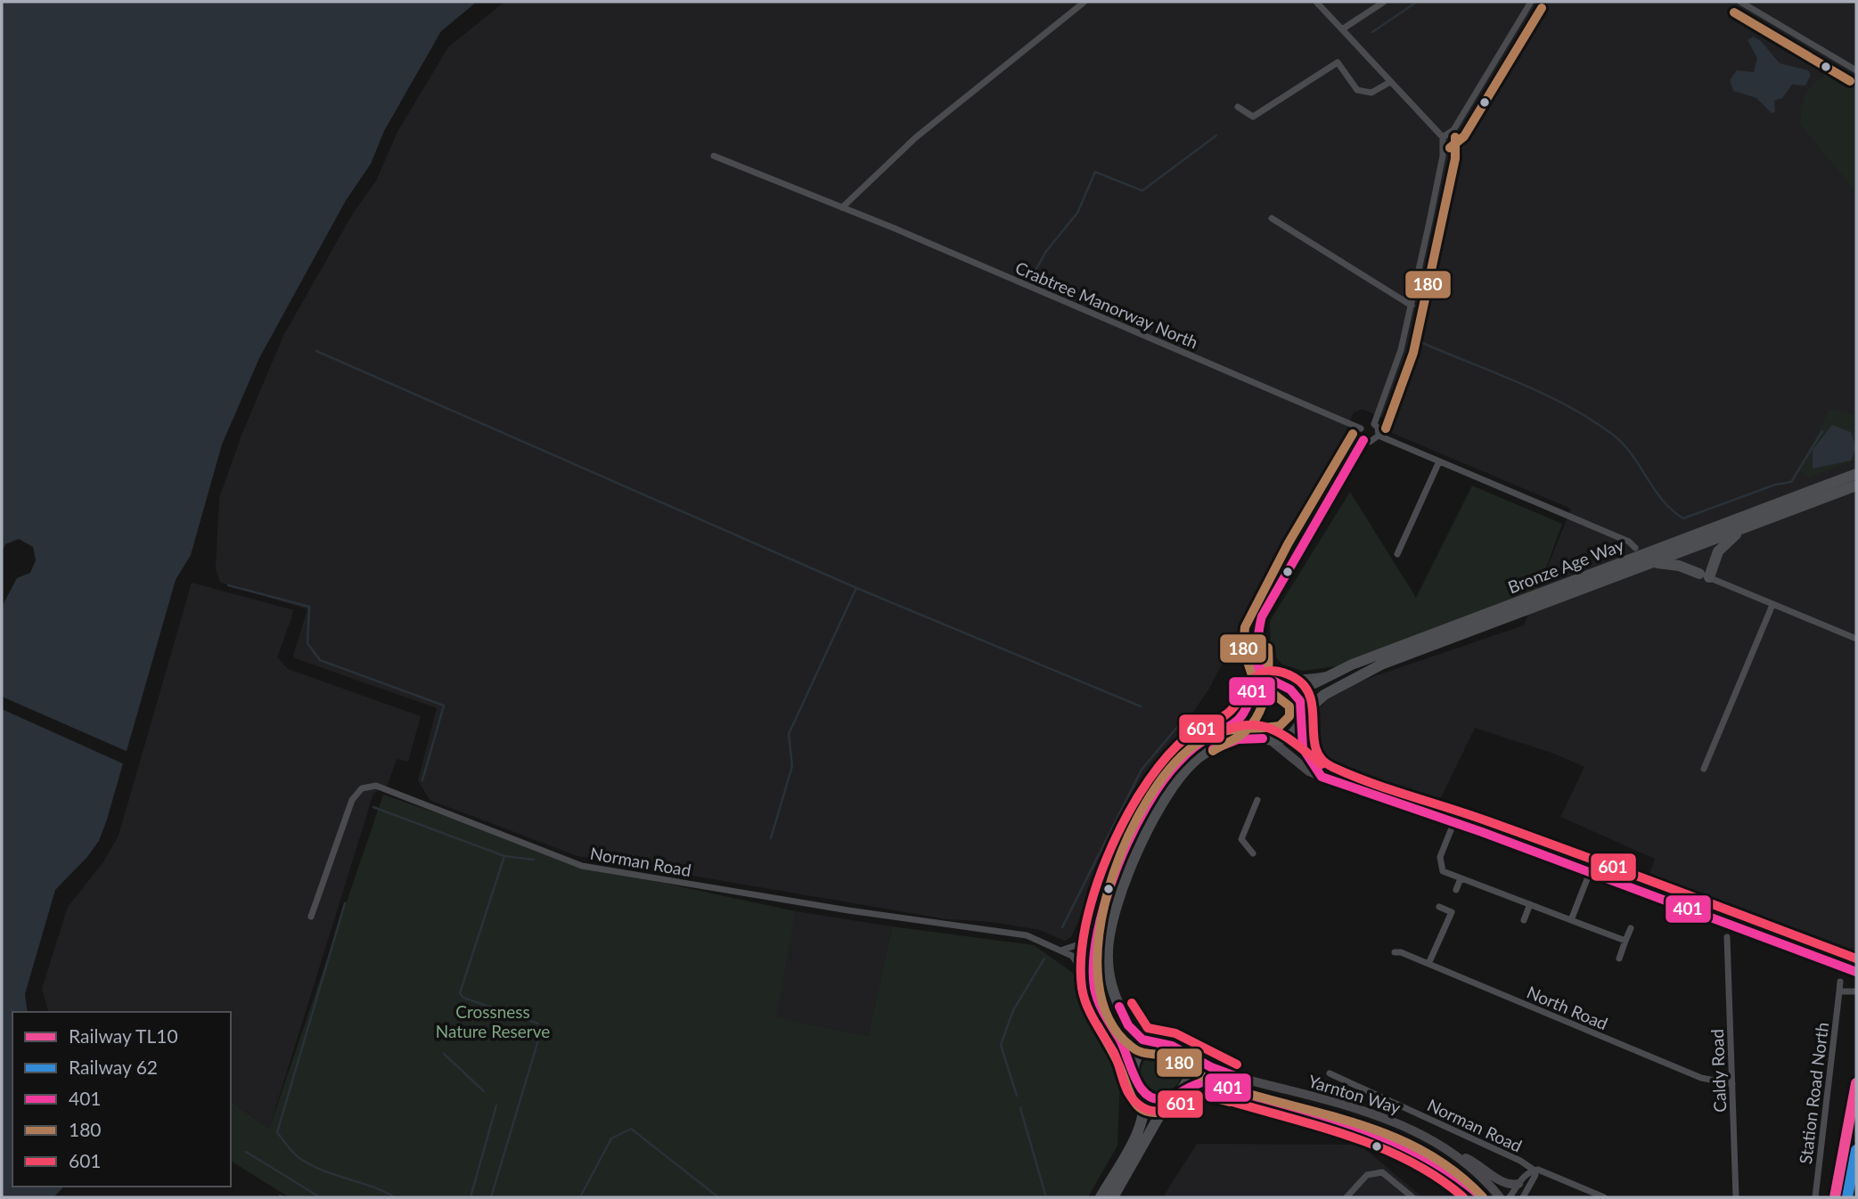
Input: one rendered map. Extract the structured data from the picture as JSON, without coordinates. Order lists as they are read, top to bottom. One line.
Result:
{"streets":{"main road":["Bronze Age Way"],"street":["Crabtree Manorway North","Norman Road","North Road","Caldy Road","Station Road North","Yarnton Way"]},"crossings":[["North Road","Caldy Road"]],"parks":["Crossness Nature Reserve"],"lines":["transit line 180","transit line 401","transit line 601","rail line TL10","rail line 62"],"legend":["Railway TL10","Railway 62","401","180","601"]}
